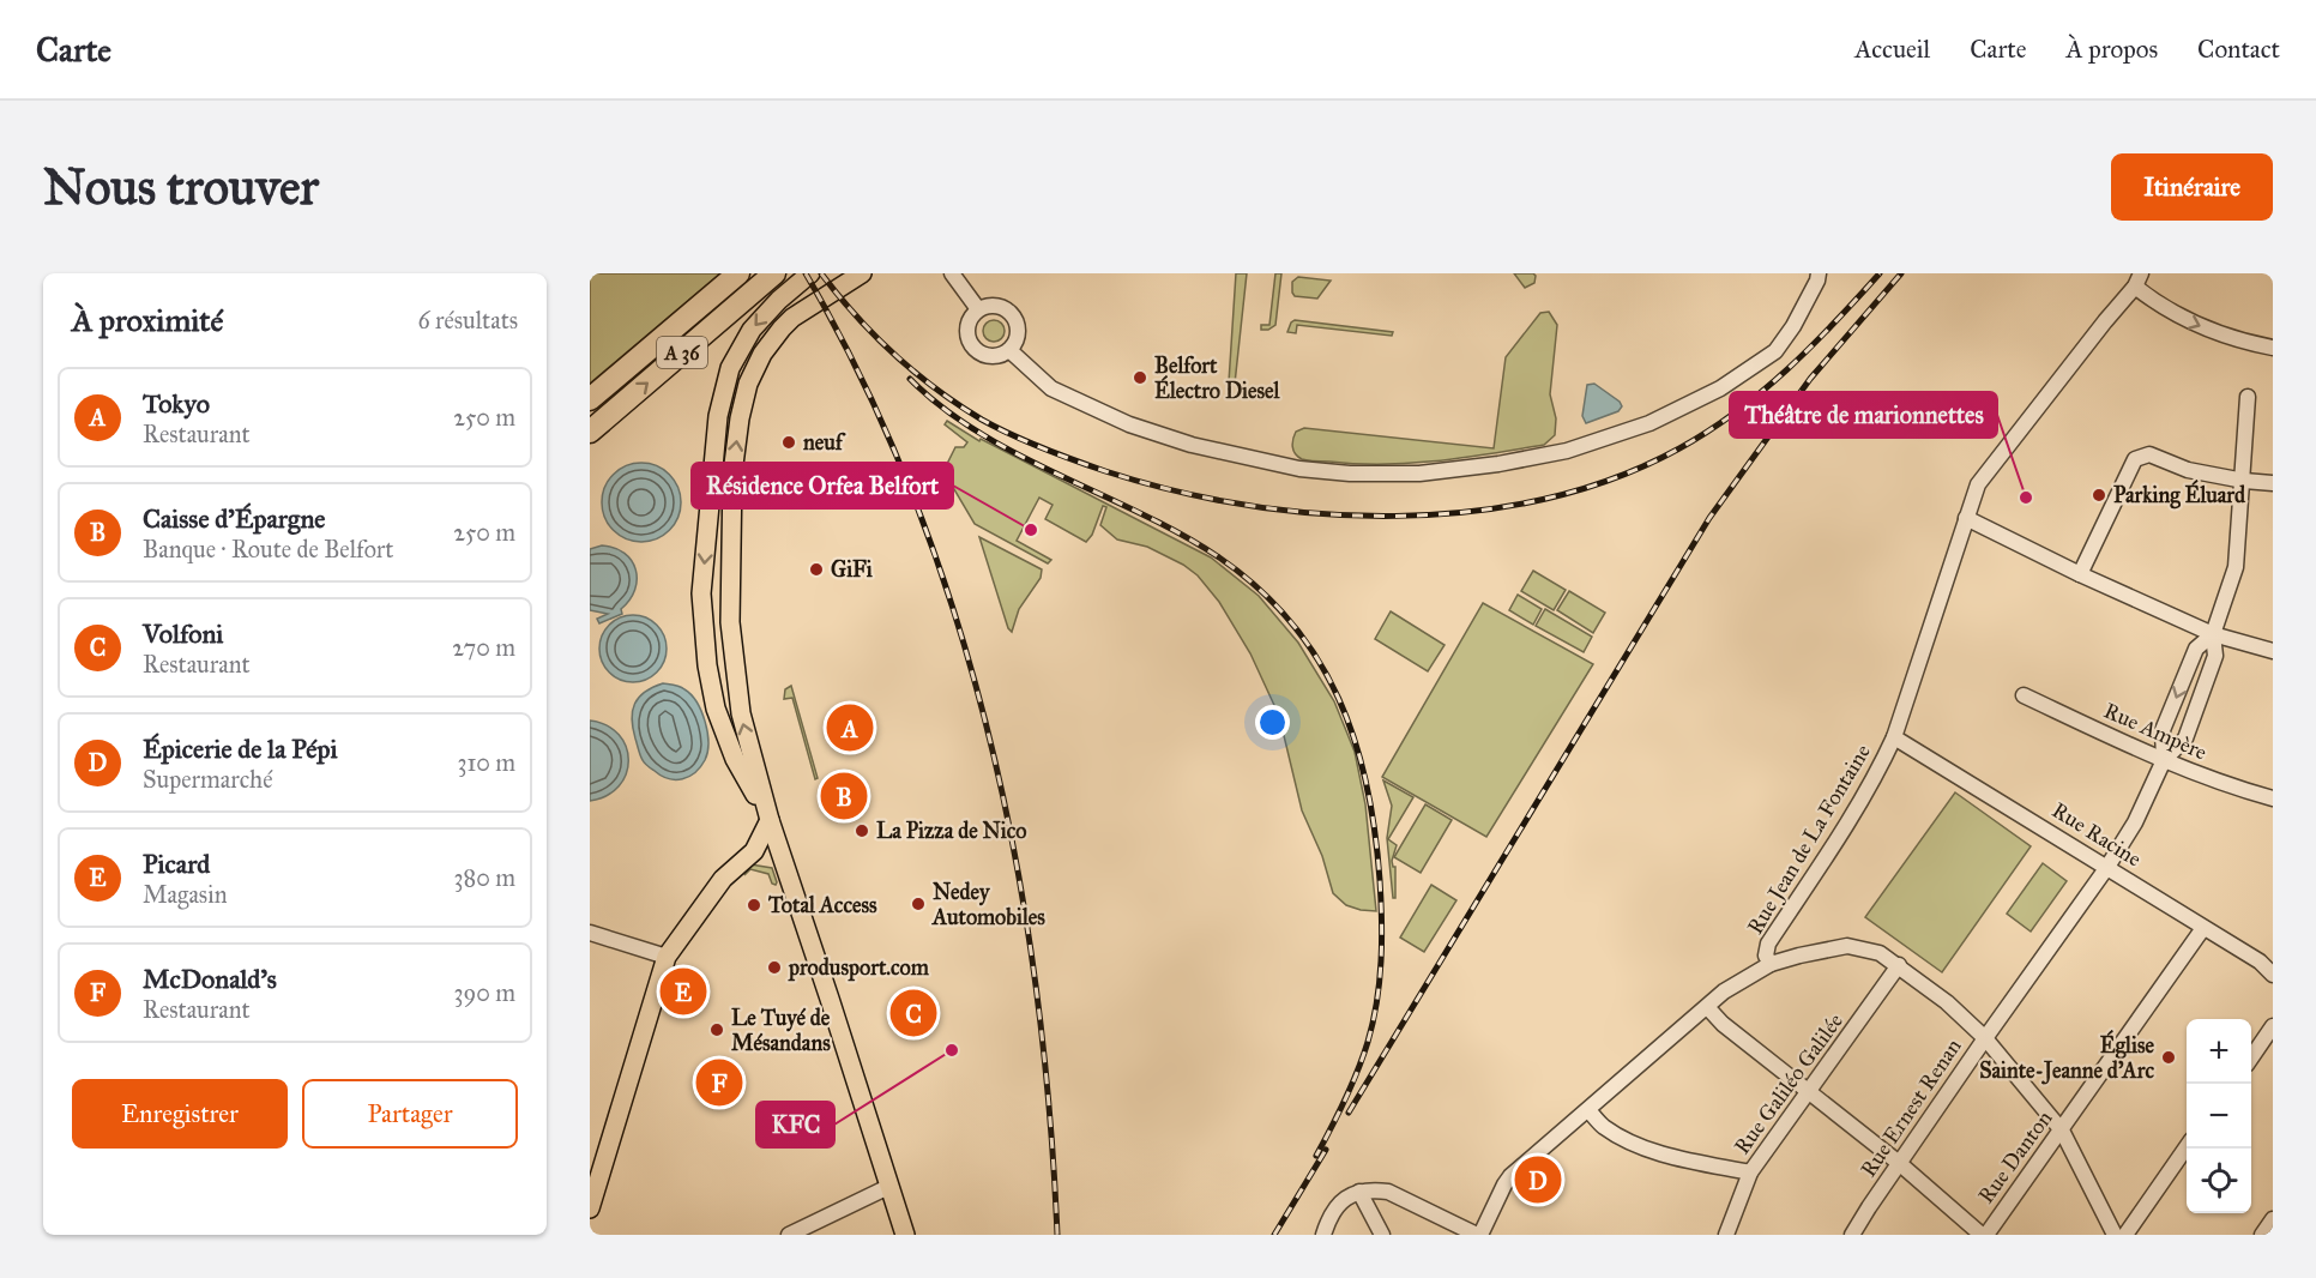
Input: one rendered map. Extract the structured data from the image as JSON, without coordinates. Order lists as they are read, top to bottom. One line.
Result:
{"streets":{"highway":["A 36"],"street":["Rue Ampère","Rue Racine","Rue Jean de La Fontaine","Rue Galiléo Galilée","Rue Ernest Renan","Rue Danton"]},"crossings":[["Rue Ampère","Rue Ernest Renan"],["Rue Racine","Rue Jean de La Fontaine"],["Rue Racine","Rue Ernest Renan"],["Rue Racine","Rue Danton"]],"places":["Belfort Électro Diesel","neuf","Parking Éluard","Théâtre de marionnettes","Résidence Orfea Belfort","GiFi","La Pizza de Nico","Nedey Automobiles","Total Access","produsport.com","Le Tuyé de Mésandans","KFC","Église Sainte-Jeanne d'Arc"],"page":{"header":"Carte","nav":["Accueil","Carte","À propos","Contact"],"buttons":["Itinéraire",["Enregistrer","Partager"]],"title":"Nous trouver","heading":["À proximité","6 résultats"],"list":[{"mark":"A","name":"Tokyo","note":"Restaurant","value":"250 m"},{"mark":"B","name":"Caisse d'Épargne","note":"Banque · Route de Belfort","value":"250 m"},{"mark":"C","name":"Volfoni","note":"Restaurant","value":"270 m"},{"mark":"D","name":"Épicerie de la Pépi","note":"Supermarché","value":"310 m"},{"mark":"E","name":"Picard","note":"Magasin","value":"380 m"},{"mark":"F","name":"McDonald's","note":"Restaurant","value":"390 m"}],"pins":["A","B","E","C","F","D"],"map_buttons":["+","−"]}}
